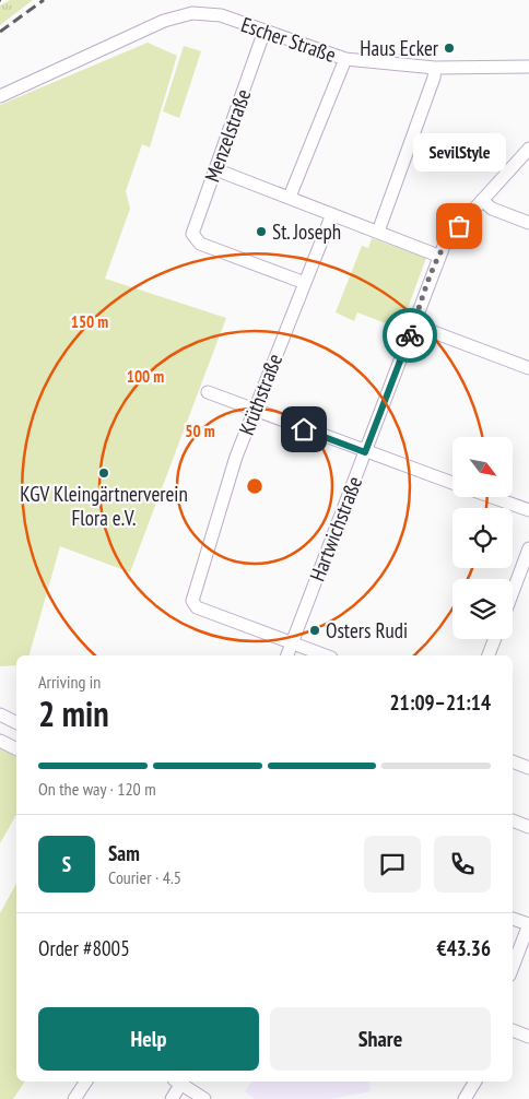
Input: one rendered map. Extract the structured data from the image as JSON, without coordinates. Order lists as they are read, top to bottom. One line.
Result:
{"streets":{"street":["Escher Straße","Menzelstraße","Krüthstraße","Hartwichstraße"]},"crossings":[["Escher Straße","Menzelstraße"],["Menzelstraße","Krüthstraße"],["Krüthstraße","Hartwichstraße"]],"places":["Haus Ecker","SevilStyle","St. Joseph","KGV Kleingärtnerverein Flora e.V.","Osters Rudi"],"north":"bottom right","page":{"bubble":"SevilStyle","heading":["2 min","Arriving in","21:09–21:14"],"panel":["Sam","Courier · 4.5","Order #8005","€43.36"],"bar":"On the way · 120 m","round":"S","buttons":["Help","Share"]},"rings":["150 m","100 m","50 m"]}
